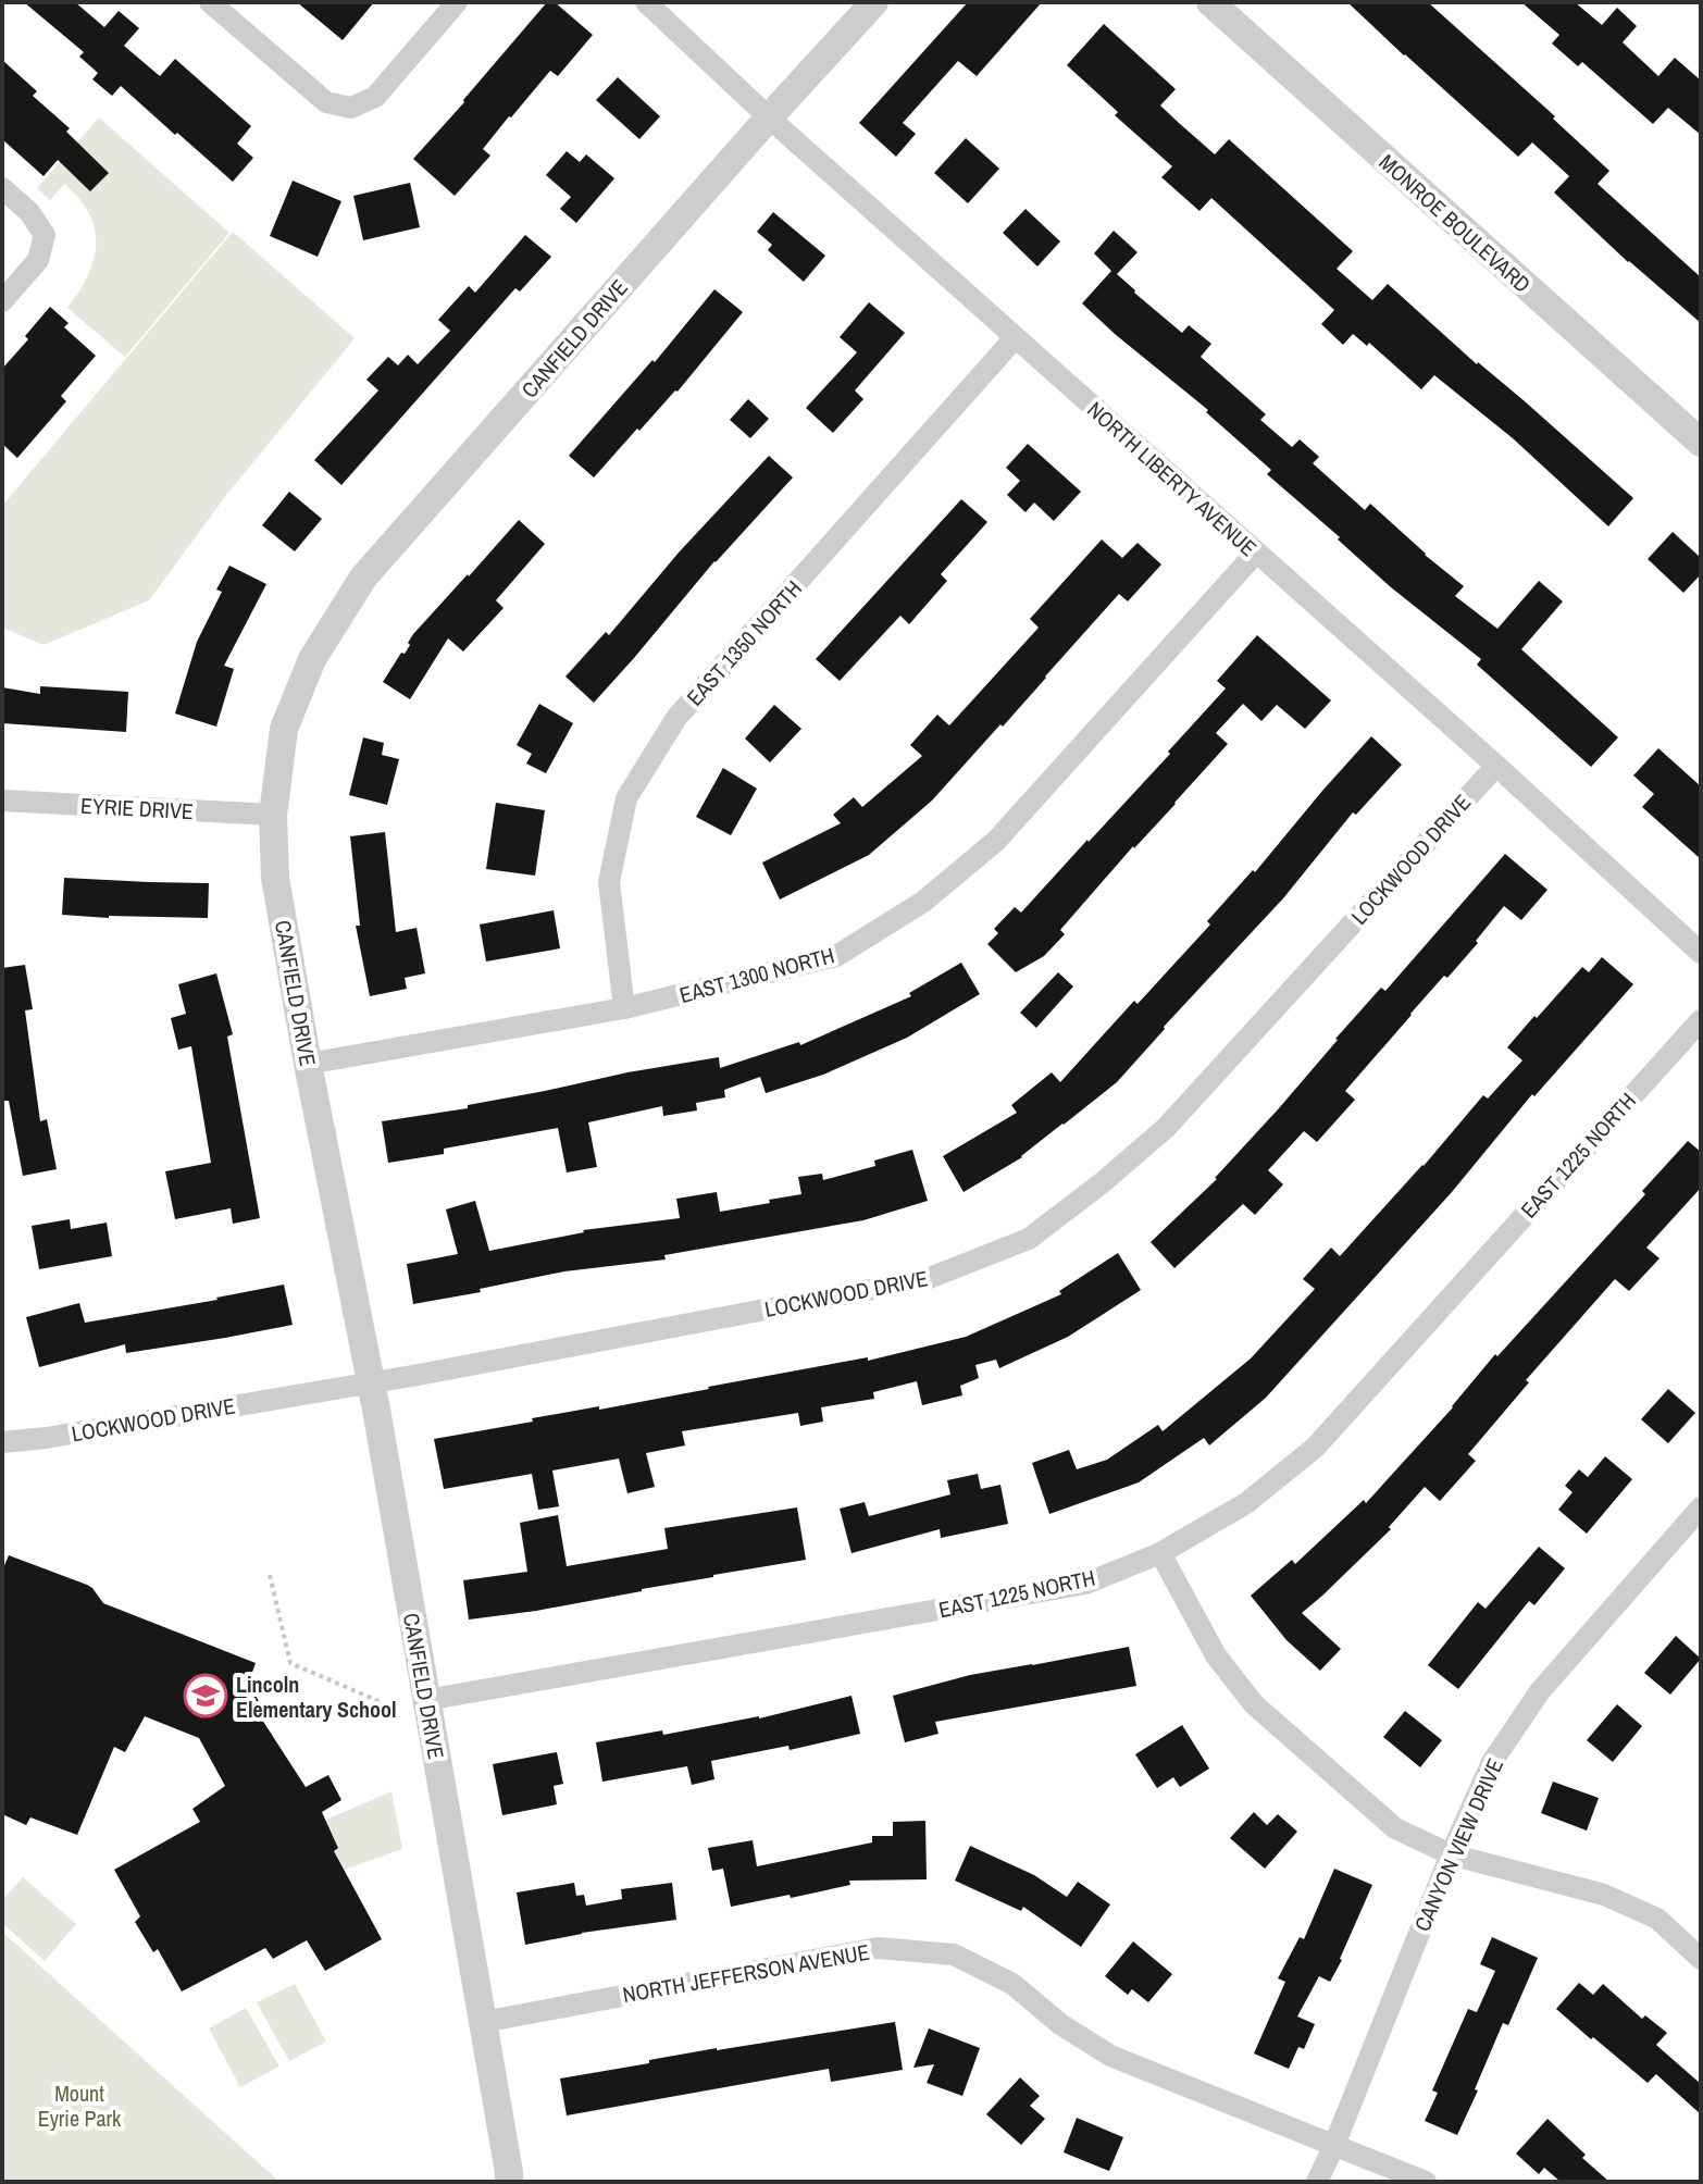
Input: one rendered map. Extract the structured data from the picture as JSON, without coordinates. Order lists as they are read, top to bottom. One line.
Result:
{"streets":{"street":["MONROE BOULEVARD","CANFIELD DRIVE","NORTH LIBERTY AVENUE","EAST 1350 NORTH","EYRIE DRIVE","LOCKWOOD DRIVE","EAST 1300 NORTH","EAST 1225 NORTH","CANYON VIEW DRIVE","NORTH JEFFERSON AVENUE"]},"crossings":[["CANFIELD DRIVE","NORTH LIBERTY AVENUE"],["CANFIELD DRIVE","EYRIE DRIVE"],["CANFIELD DRIVE","LOCKWOOD DRIVE"],["CANFIELD DRIVE","EAST 1300 NORTH"],["CANFIELD DRIVE","EAST 1225 NORTH"],["CANFIELD DRIVE","NORTH JEFFERSON AVENUE"],["NORTH LIBERTY AVENUE","EAST 1350 NORTH"],["NORTH LIBERTY AVENUE","LOCKWOOD DRIVE"],["NORTH LIBERTY AVENUE","EAST 1300 NORTH"],["EAST 1350 NORTH","EAST 1300 NORTH"],["CANYON VIEW DRIVE","NORTH JEFFERSON AVENUE"]],"parks":["Mount Eyrie Park"],"places":{"school or university":["Lincoln Elementary School"]}}
